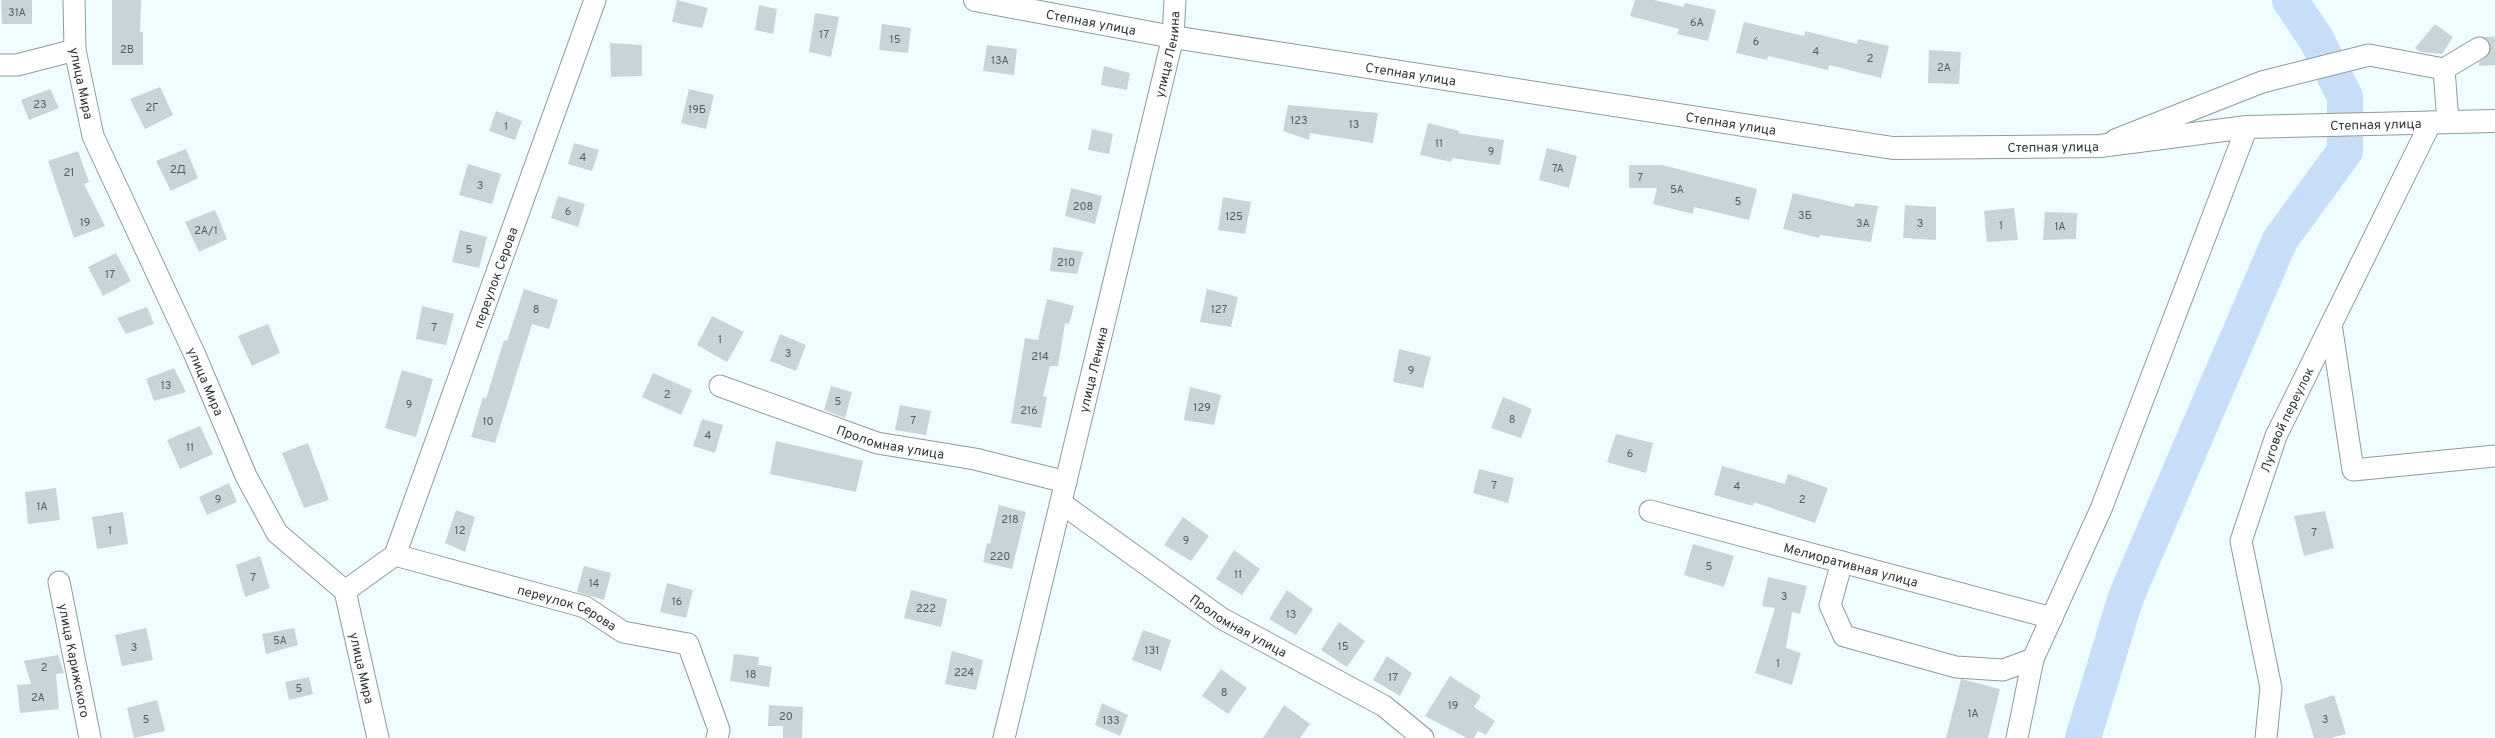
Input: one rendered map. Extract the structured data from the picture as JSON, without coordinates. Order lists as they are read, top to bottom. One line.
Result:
{"streets":{"main road":["Степная улица"],"street":["улица Ленина","улица Мира","переулок Серова","Луговой переулок","Проломная улица","Мелиоративная улица","улица Карижского"]},"crossings":[["Степная улица","улица Ленина"],["Степная улица","Луговой переулок"],["улица Ленина","Проломная улица"]],"house_numbers":["31А","6А","17","15","6","2В","4","2","13А","2А","23","2Г","19Б","123","13","1","11","9","4","7А","2Д","21","7","3","5А","5","208","6","3Б","125","19","3А","3","1","1А","2А/1","5","210","17","8","127","7","1","3","214","9","13","2","5","9","129","216","8","7","10","4","11","6","7","4","9","2","1А","218","1","12","7","9","220","5","11","7","14","3","16","222","13","5А","15","3","131","1","2","224","18","17","5","8","2А","19","1А","20","5","3","133"]}
